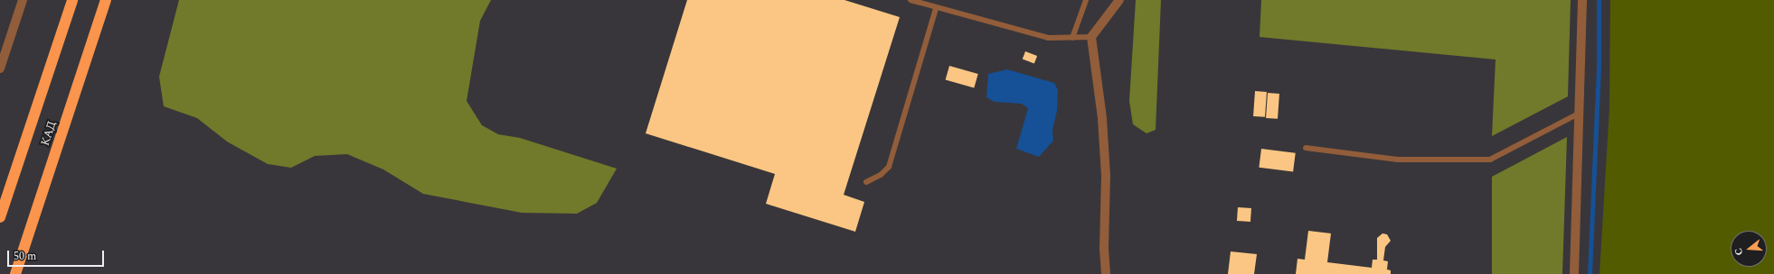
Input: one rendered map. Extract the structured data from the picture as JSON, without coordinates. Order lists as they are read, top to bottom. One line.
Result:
{"streets":{"highway":["КАД"]},"scale_bar":"50 m","north":"left"}
